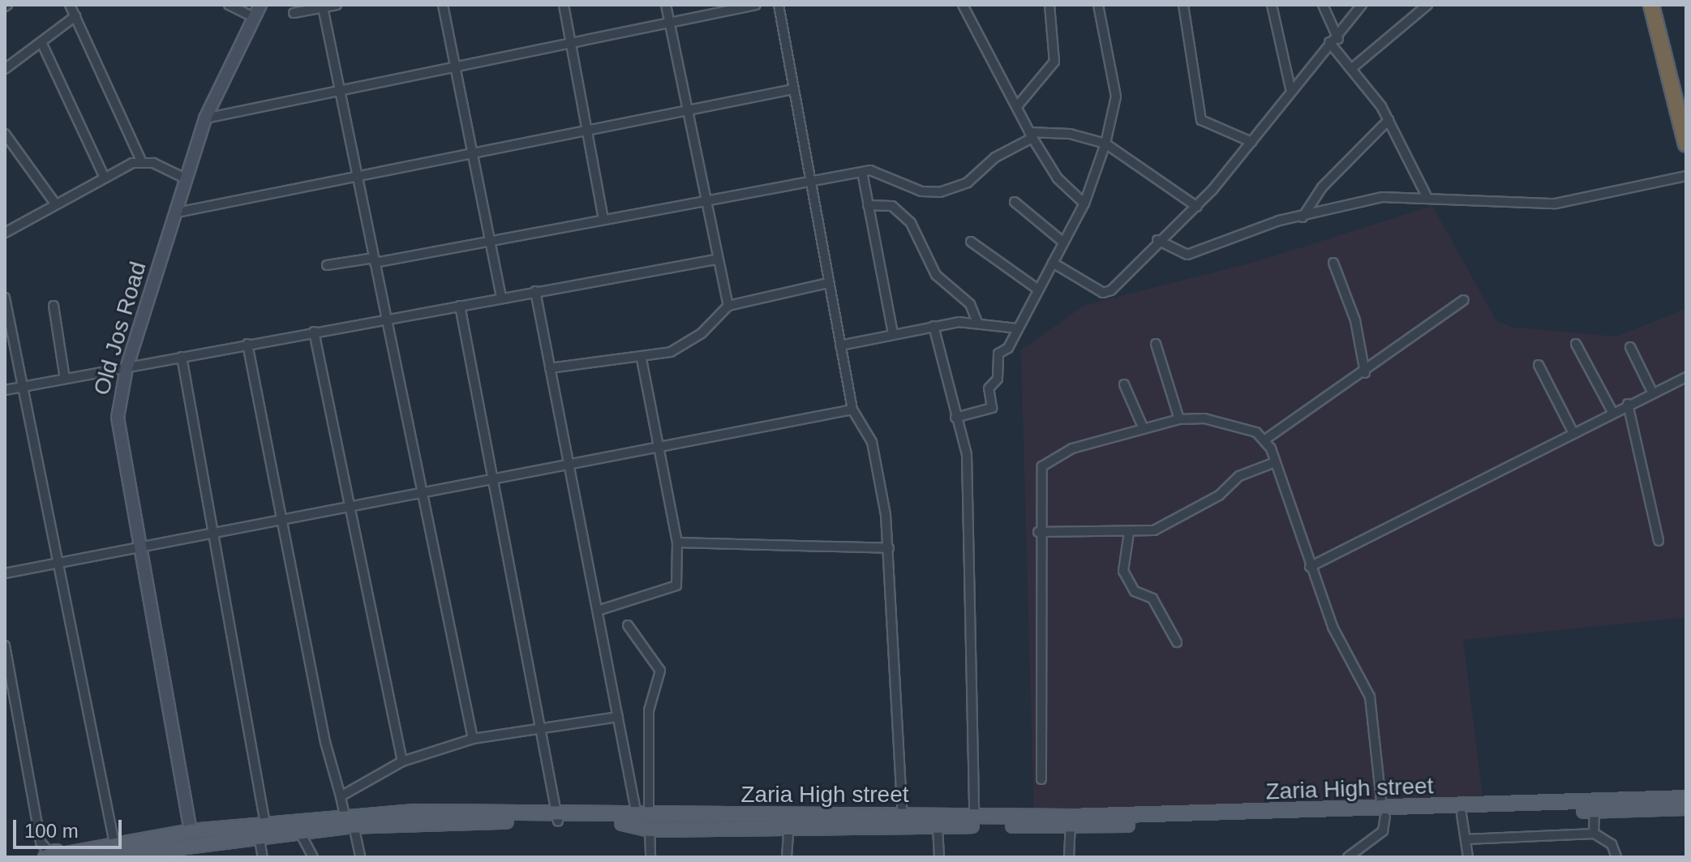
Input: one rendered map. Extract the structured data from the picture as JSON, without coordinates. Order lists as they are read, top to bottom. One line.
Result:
{"streets":{"main road":["Old Jos Road","Zaria High street"]},"crossings":[["Old Jos Road","Zaria High street"]],"scale_bar":"100 m"}
